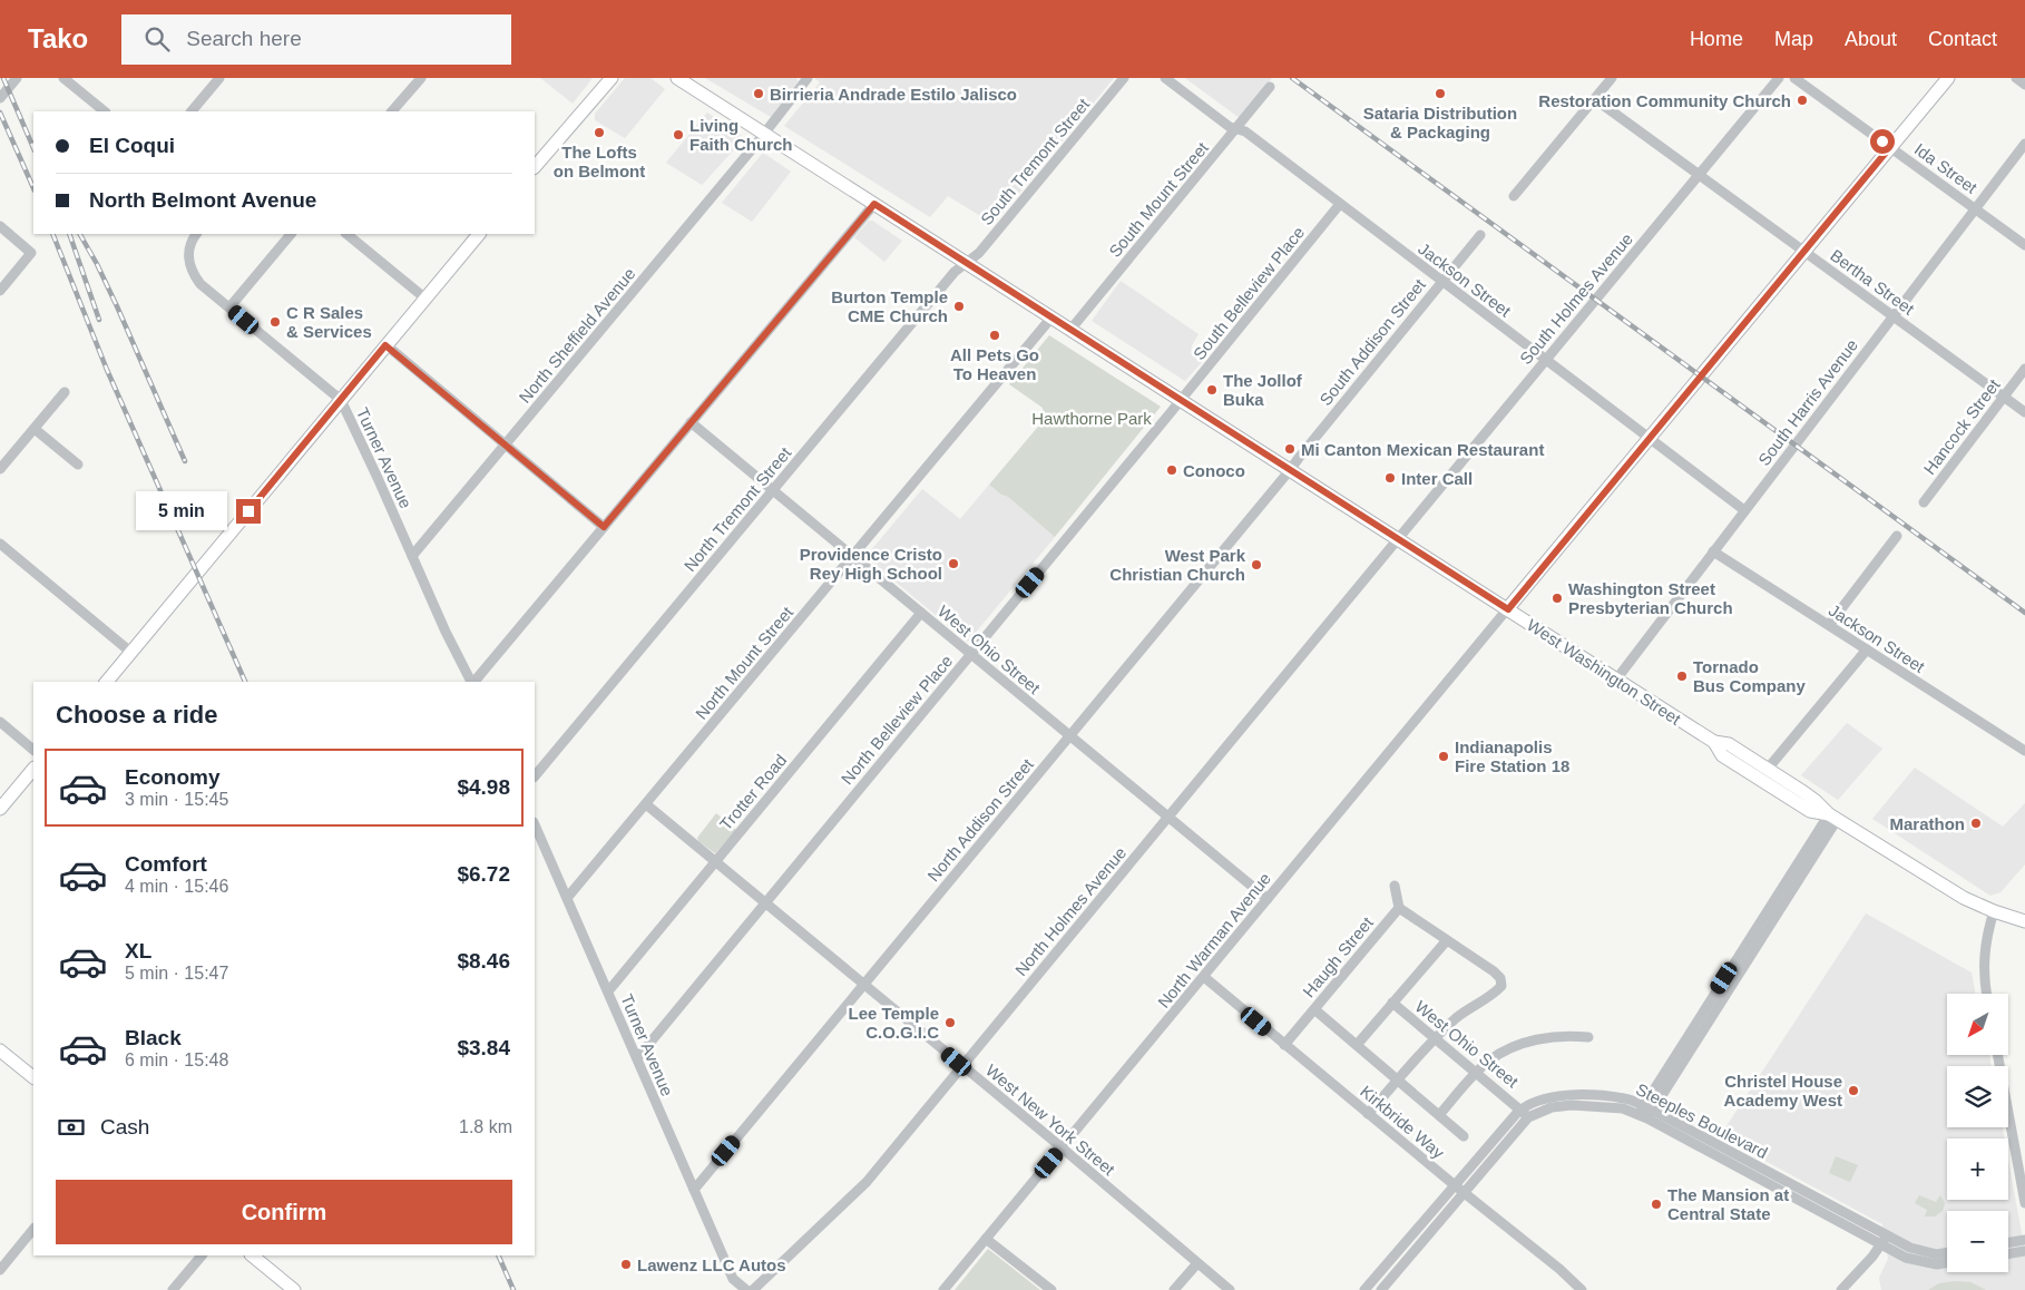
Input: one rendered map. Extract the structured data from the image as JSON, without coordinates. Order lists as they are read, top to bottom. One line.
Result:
{"streets":{"main road":["West Washington Street"],"street":["South Tremont Street","Ida Street","South Mount Street","Jackson Street","Bertha Street","South Belleview Place","South Holmes Avenue","North Sheffield Avenue","South Addison Street","South Harris Avenue","Hancock Street","Turner Avenue","North Tremont Street","West Ohio Street","North Mount Street","North Belleview Place","Trotter Road","North Addison Street","North Holmes Avenue","North Warman Avenue","Haugh Street","West New York Street","Steeples Boulevard","Kirkbride Way"]},"crossings":[["South Tremont Street","North Tremont Street"],["South Tremont Street","West Washington Street"],["Ida Street","South Harris Avenue"],["South Mount Street","Jackson Street"],["South Mount Street","West Washington Street"],["Jackson Street","South Belleview Place"],["Jackson Street","South Holmes Avenue"],["Jackson Street","South Addison Street"],["Jackson Street","South Harris Avenue"],["Bertha Street","South Holmes Avenue"],["Bertha Street","South Harris Avenue"],["Bertha Street","Hancock Street"],["South Belleview Place","West Washington Street"],["South Belleview Place","North Belleview Place"],["South Holmes Avenue","West Washington Street"],["South Holmes Avenue","North Holmes Avenue"],["North Sheffield Avenue","Turner Avenue"],["North Sheffield Avenue","West Washington Street"],["South Addison Street","West Washington Street"],["South Addison Street","North Addison Street"],["South Harris Avenue","West Washington Street"],["Turner Avenue","North Mount Street"],["Turner Avenue","North Belleview Place"],["Turner Avenue","Trotter Road"],["Turner Avenue","North Addison Street"],["North Tremont Street","West Ohio Street"],["North Tremont Street","West Washington Street"],["West Ohio Street","North Mount Street"],["West Ohio Street","North Belleview Place"],["West Ohio Street","Trotter Road"],["West Ohio Street","North Addison Street"],["West Ohio Street","North Holmes Avenue"],["West Ohio Street","North Warman Avenue"],["West Ohio Street","Steeples Boulevard"],["North Mount Street","West Washington Street"],["North Mount Street","West New York Street"],["West Washington Street","North Belleview Place"],["West Washington Street","North Addison Street"],["West Washington Street","North Holmes Avenue"],["West Washington Street","North Warman Avenue"],["North Belleview Place","West New York Street"],["Trotter Road","West New York Street"],["North Addison Street","West New York Street"],["North Holmes Avenue","West New York Street"],["North Warman Avenue","West New York Street"],["North Warman Avenue","Kirkbride Way"],["Haugh Street","Kirkbride Way"],["Steeples Boulevard","Kirkbride Way"]],"parks":["Hawthorne Park"],"places":["Birrieria Andrade Estilo Jalisco","Sataria Distribution & Packaging","Restoration Community Church","The Lofts on Belmont","Living Faith Church","Burton Temple CME Church","C R Sales & Services","All Pets Go To Heaven","The Jollof Buka","Mi Canton Mexican Restaurant","Conoco","Inter Call","Providence Cristo Rey High School","West Park Christian Church","Washington Street Presbyterian Church","Tornado Bus Company","Indianapolis Fire Station 18","Marathon","Lee Temple C.O.G.I.C","Christel House Academy West","The Mansion at Central State","Lawenz LLC Autos"],"north":"bottom left","page":{"header":"Tako","search":"Search here","nav":["Home","Map","About","Contact"],"banner":["El Coqui","North Belmont Avenue"],"bubble":"5 min","heading":"Choose a ride","list":[{"name":"Economy","note":"3 min · 15:45","value":"$4.98"},{"name":"Comfort","note":"4 min · 15:46","value":"$6.72"},{"name":"XL","note":"5 min · 15:47","value":"$8.46"},{"name":"Black","note":"6 min · 15:48","value":"$3.84"}],"map_buttons":["+","−"],"pay":["Cash","1.8 km"],"buttons":"Confirm"}}
